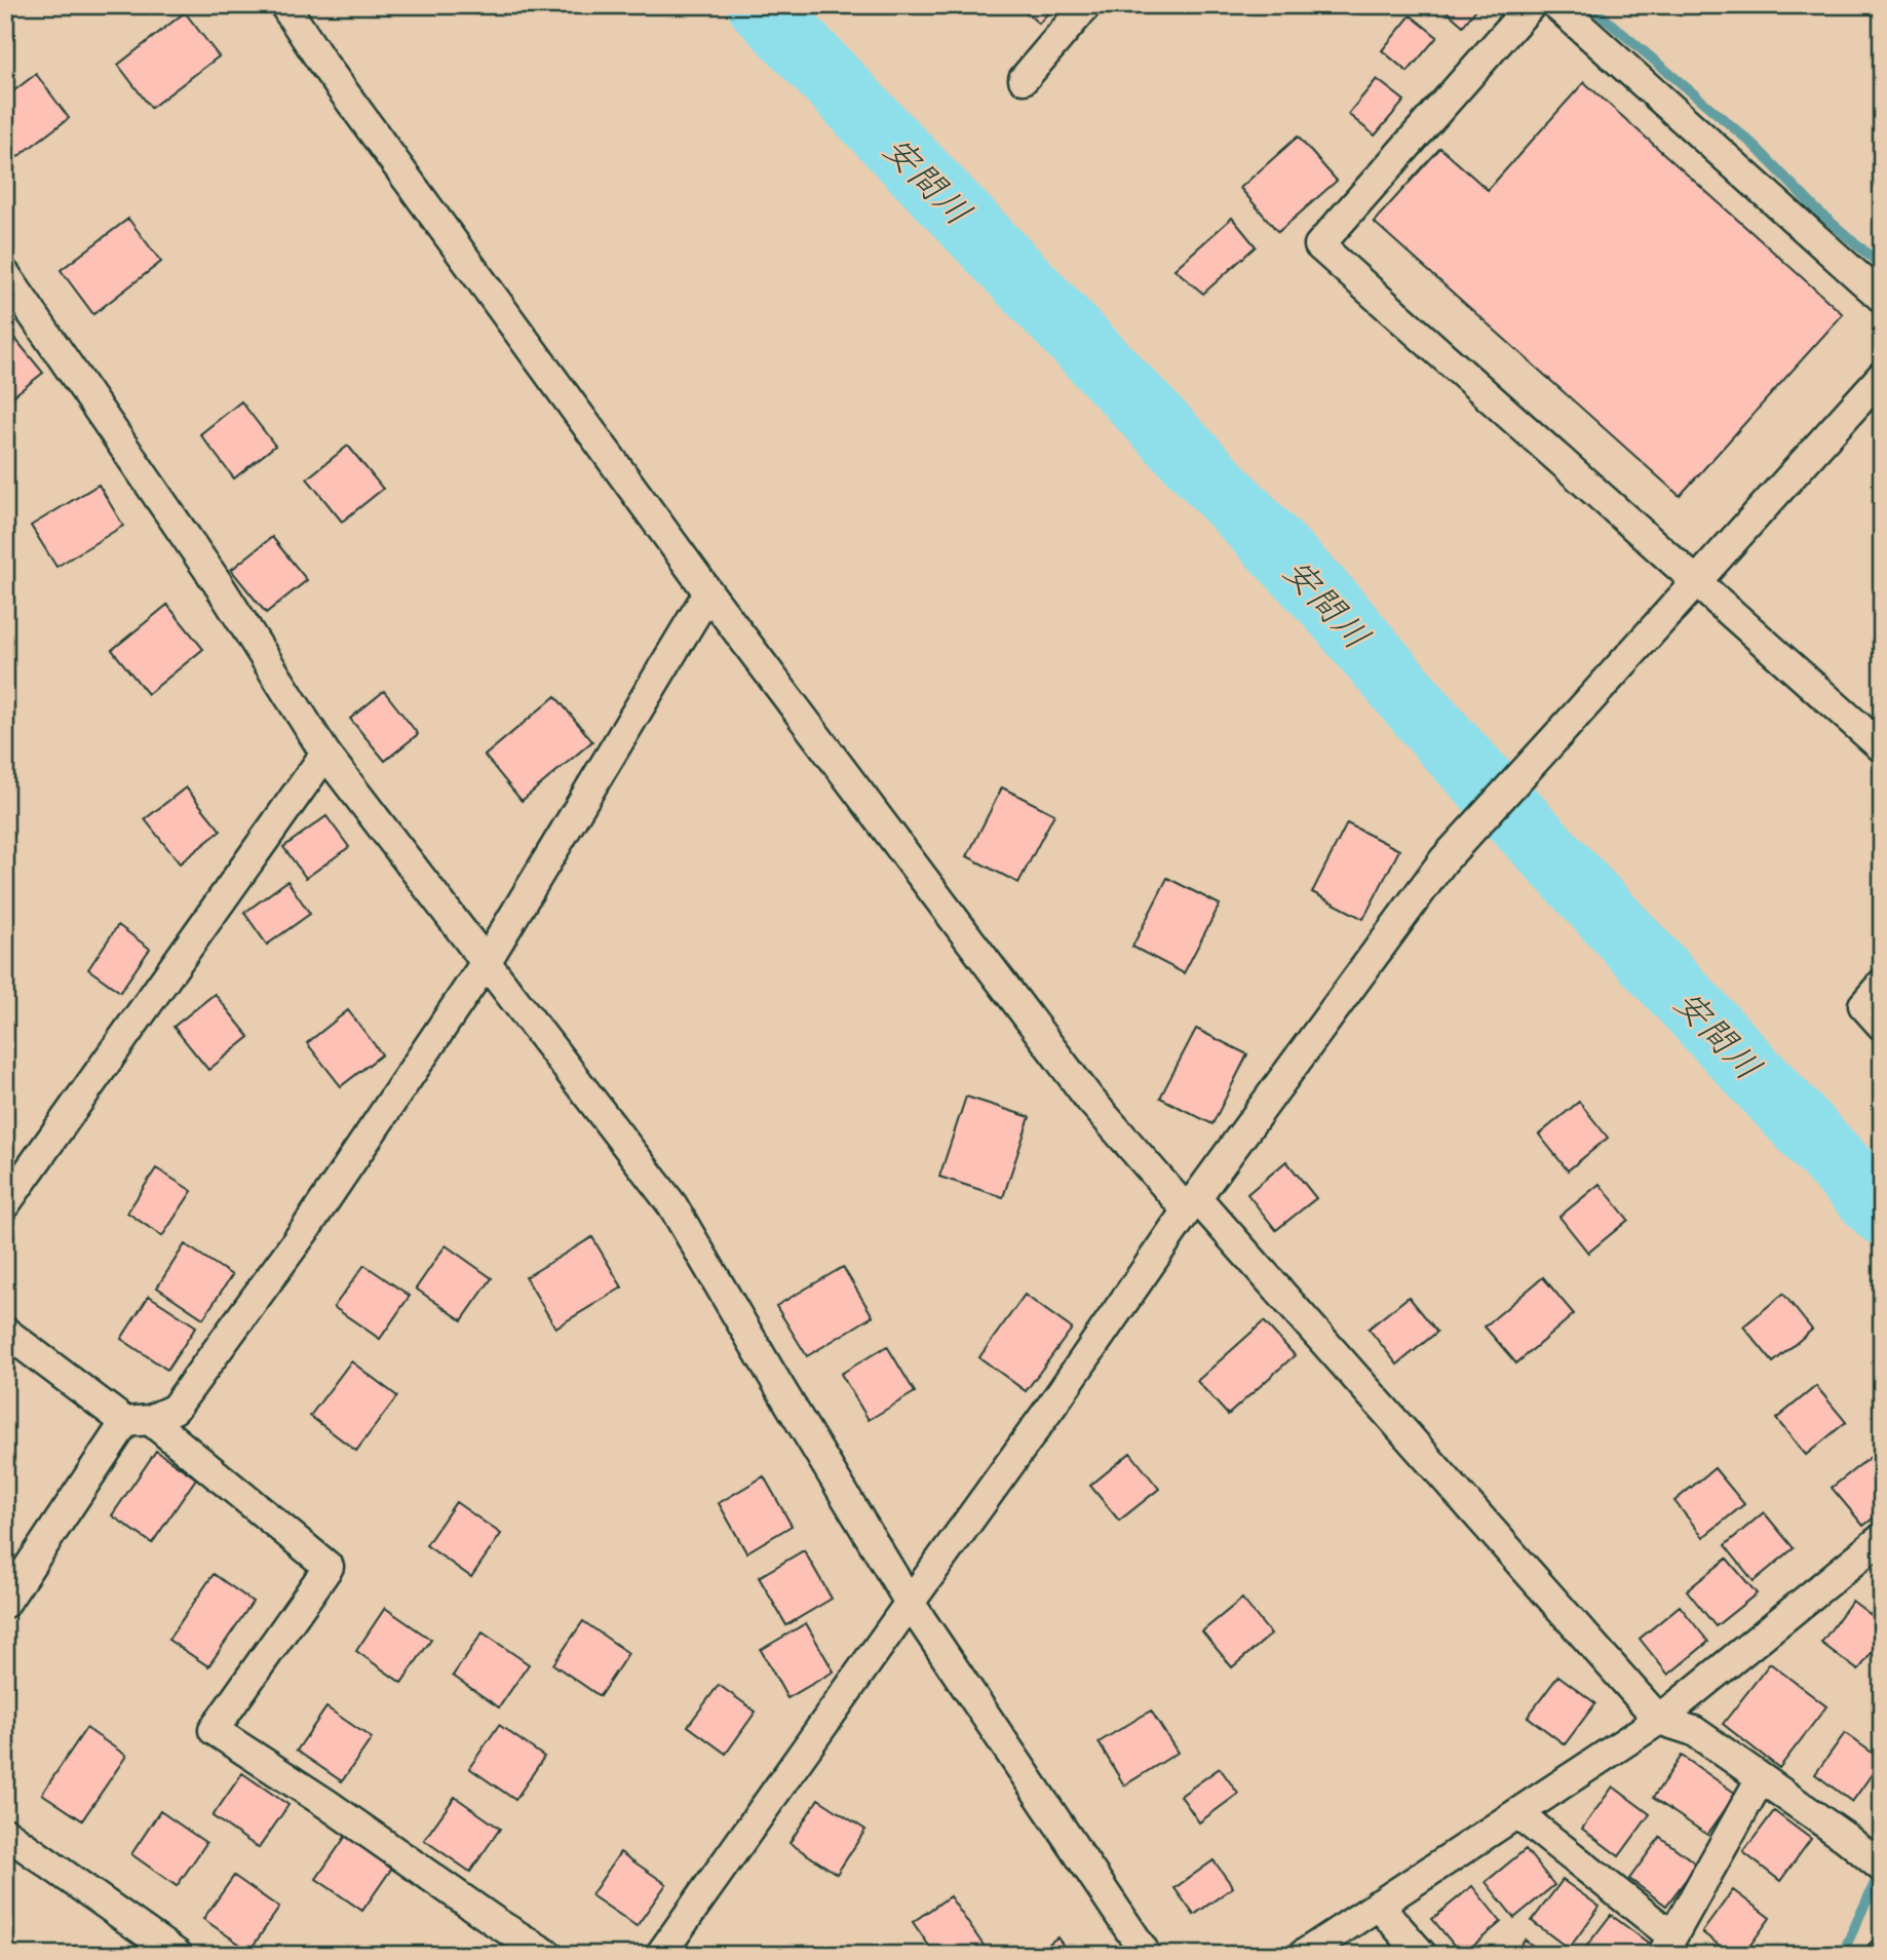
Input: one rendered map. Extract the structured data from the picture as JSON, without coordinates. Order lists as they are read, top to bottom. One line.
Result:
{"water":["安間川"]}
